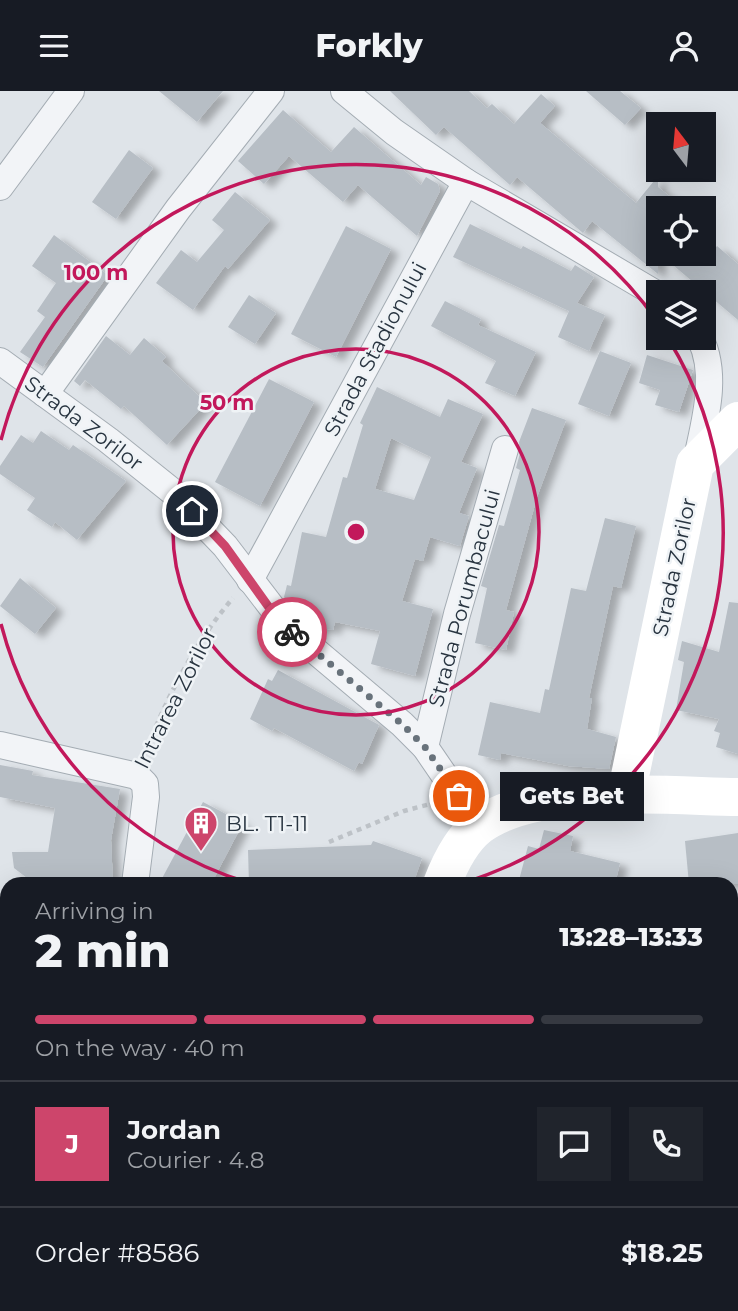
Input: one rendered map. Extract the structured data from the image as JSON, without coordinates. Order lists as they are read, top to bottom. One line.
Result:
{"streets":{"street":["Strada Stadionului","Strada Zorilor","Strada Porumbacului","Intrarea Zorilor"]},"crossings":[["Strada Stadionului","Strada Zorilor"],["Strada Stadionului","Strada Porumbacului"],["Strada Stadionului","Intrarea Zorilor"],["Strada Zorilor","Strada Porumbacului"],["Strada Zorilor","Intrarea Zorilor"],["Strada Porumbacului","Intrarea Zorilor"]],"places":{"other":["Gets Bet"],"building":["BL. T1-11"]},"north":"top","page":{"header":"Forkly","bubble":"Gets Bet","heading":["2 min","Arriving in","13:28–13:33"],"panel":["Jordan","Courier · 4.8","Order #8586","$18.25"],"bar":"On the way · 40 m","round":"J"},"rings":["100 m","50 m"]}
